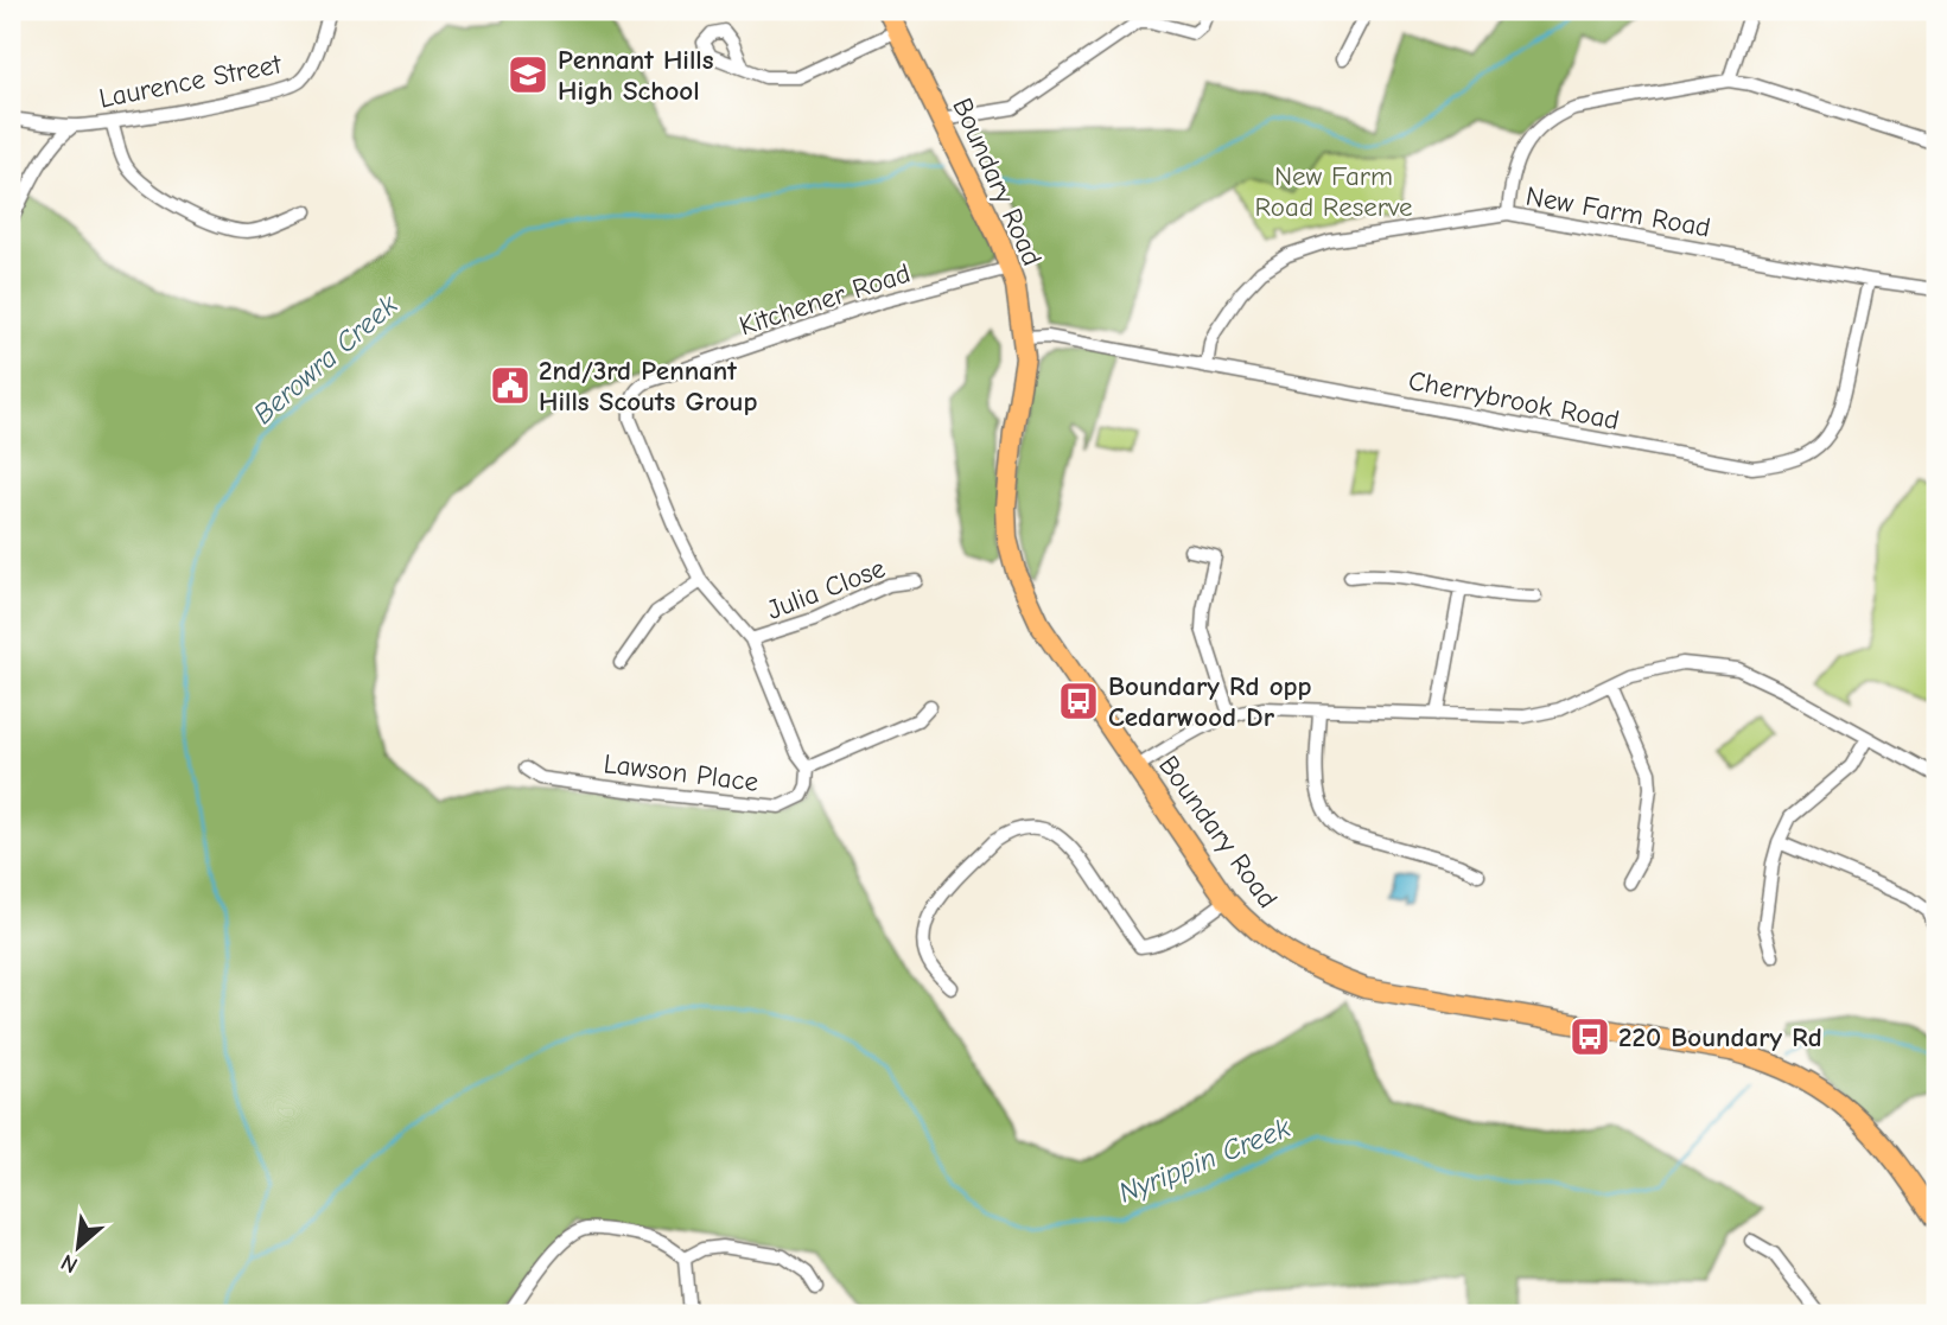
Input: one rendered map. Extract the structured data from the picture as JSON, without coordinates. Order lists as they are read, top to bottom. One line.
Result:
{"streets":{"main road":["Boundary Road"],"street":["Laurence Street","New Farm Road","Kitchener Road","Cherrybrook Road","Julia Close","Lawson Place"]},"crossings":[["Boundary Road","Kitchener Road"],["Boundary Road","Cherrybrook Road"],["New Farm Road","Cherrybrook Road"],["Kitchener Road","Julia Close"],["Kitchener Road","Lawson Place"]],"water":["Berowra Creek","Nyrippin Creek"],"parks":["New Farm Road Reserve"],"places":{"school or university":["Pennant Hills High School"],"public building":["2nd/3rd Pennant Hills Scouts Group"],"bus stop":["Boundary Rd opp Cedarwood Dr","220 Boundary Rd"]},"north":"bottom left"}
